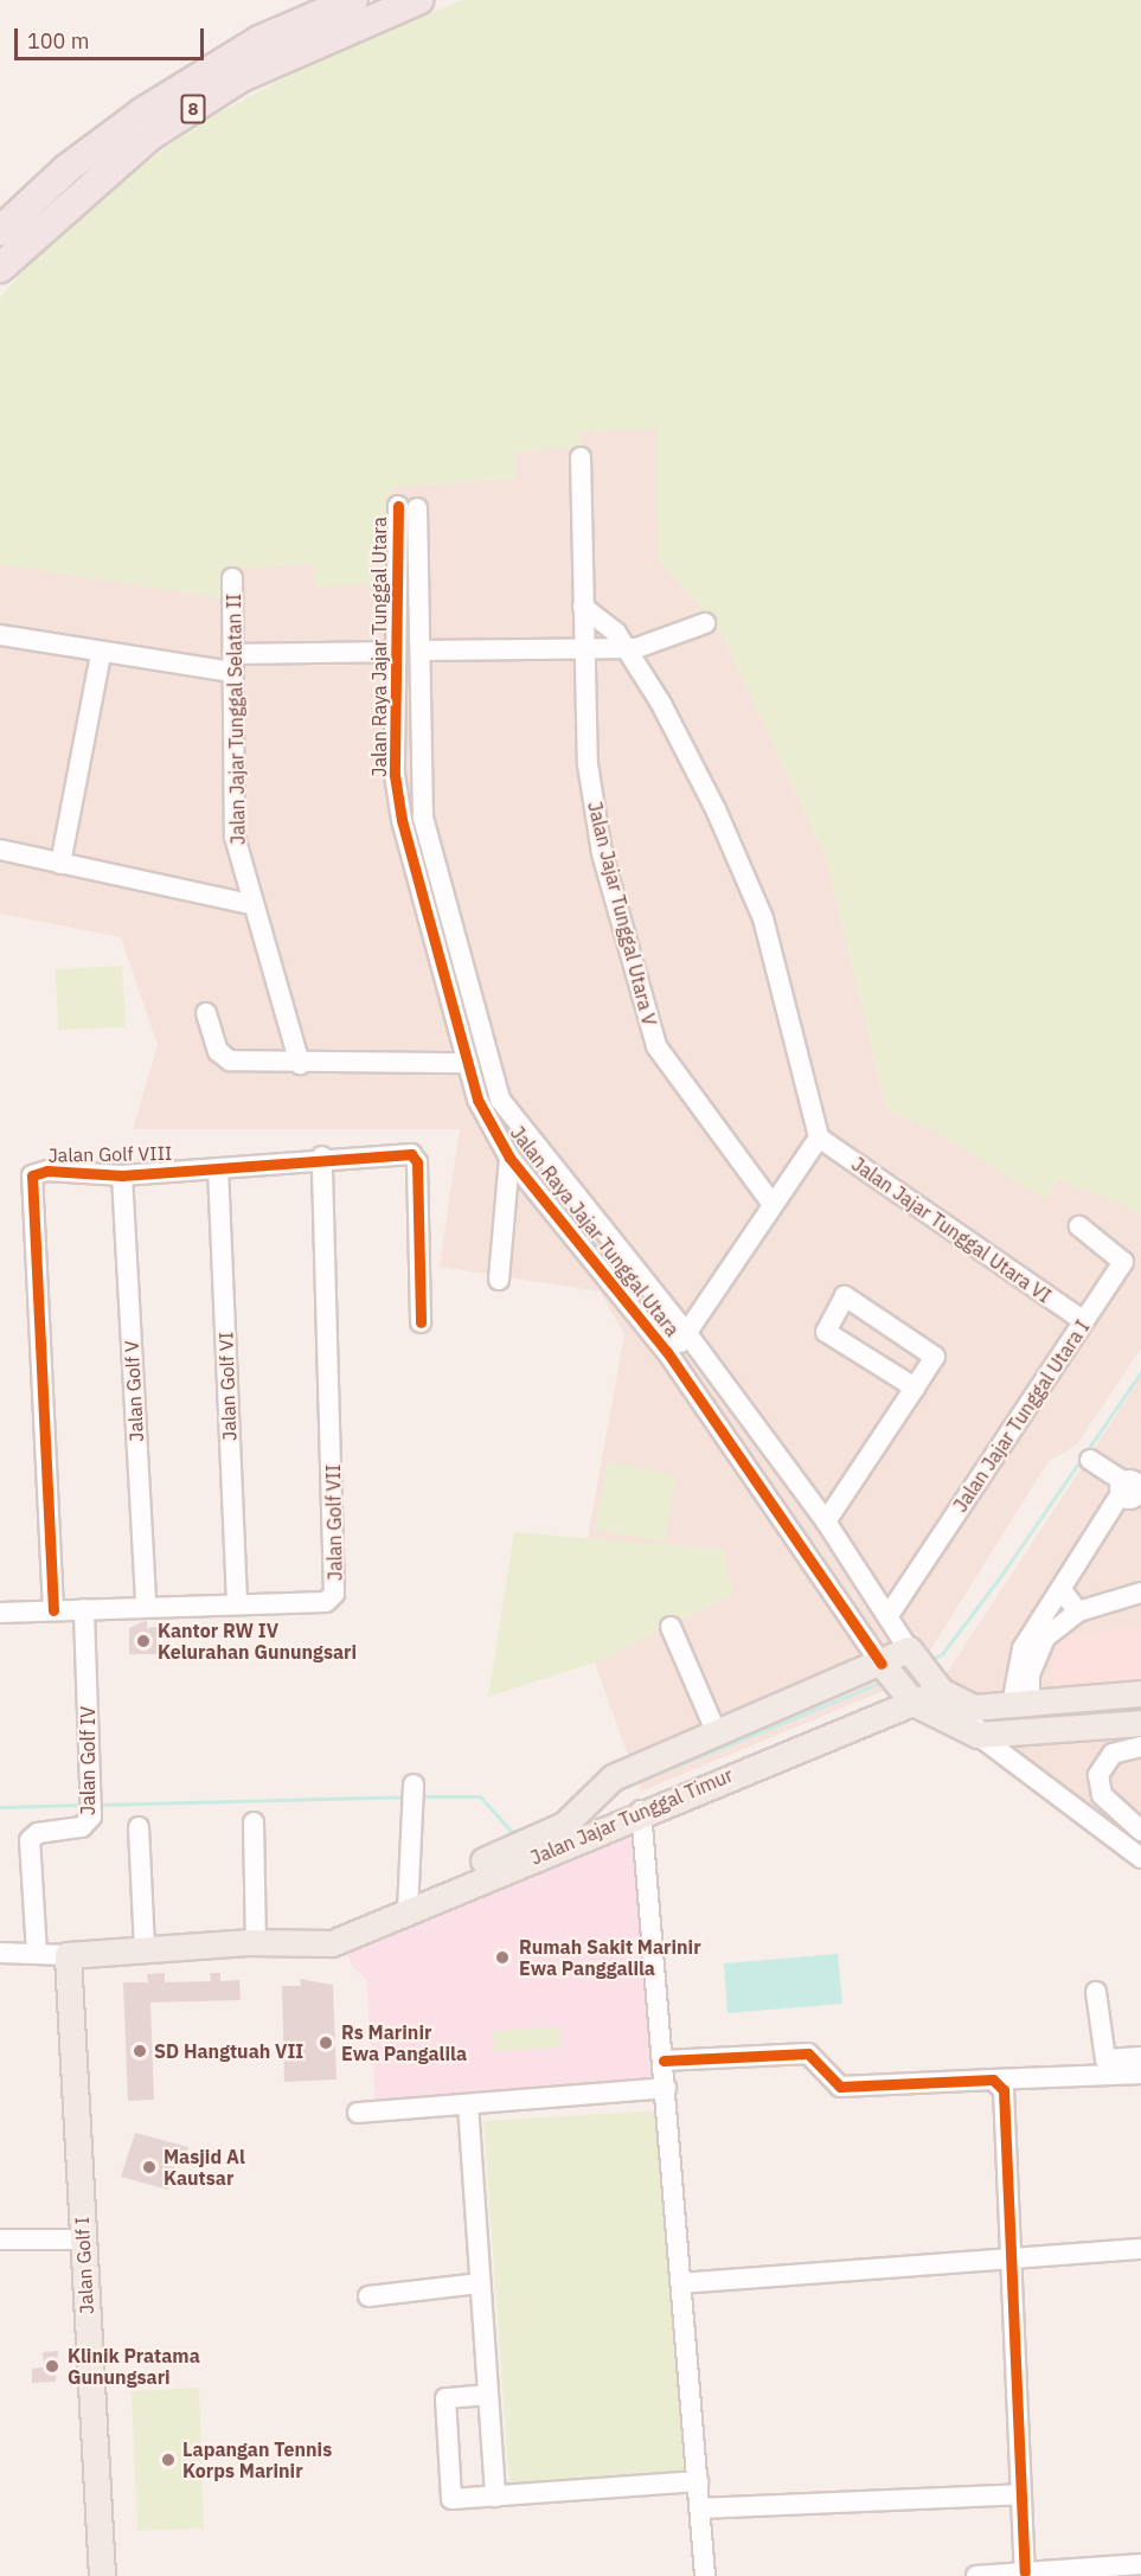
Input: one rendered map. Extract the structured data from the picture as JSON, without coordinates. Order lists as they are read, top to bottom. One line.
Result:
{"streets":{"highway":["8"],"main road":["Jalan Raya Jajar Tunggal Utara","Jalan Jajar Tunggal Timur","Jalan Golf I"],"street":["Jalan Jajar Tunggal Selatan II","Jalan Jajar Tunggal Utara V","Jalan Golf VIII","Jalan Jajar Tunggal Utara VI","Jalan Golf VI","Jalan Golf V","Jalan Jajar Tunggal Utara I","Jalan Golf VII","Jalan Golf IV"]},"crossings":[["Jalan Raya Jajar Tunggal Utara","Jalan Jajar Tunggal Utara I"],["Jalan Raya Jajar Tunggal Utara","Jalan Jajar Tunggal Timur"],["Jalan Golf VIII","Jalan Golf VI"],["Jalan Golf VIII","Jalan Golf V"],["Jalan Golf VIII","Jalan Golf VII"],["Jalan Jajar Tunggal Utara VI","Jalan Jajar Tunggal Utara I"],["Jalan Golf VI","Jalan Golf VII"],["Jalan Golf V","Jalan Golf VII"],["Jalan Golf VII","Jalan Golf IV"],["Jalan Jajar Tunggal Timur","Jalan Golf I"]],"places":["Kantor RW IV Kelurahan Gunungsari","Rumah Sakit Marinir Ewa Panggalila","Rs Marinir Ewa Pangalila","SD Hangtuah VII","Masjid Al Kautsar","Klinik Pratama Gunungsari","Lapangan Tennis Korps Marinir"],"scale_bar":"100 m"}
